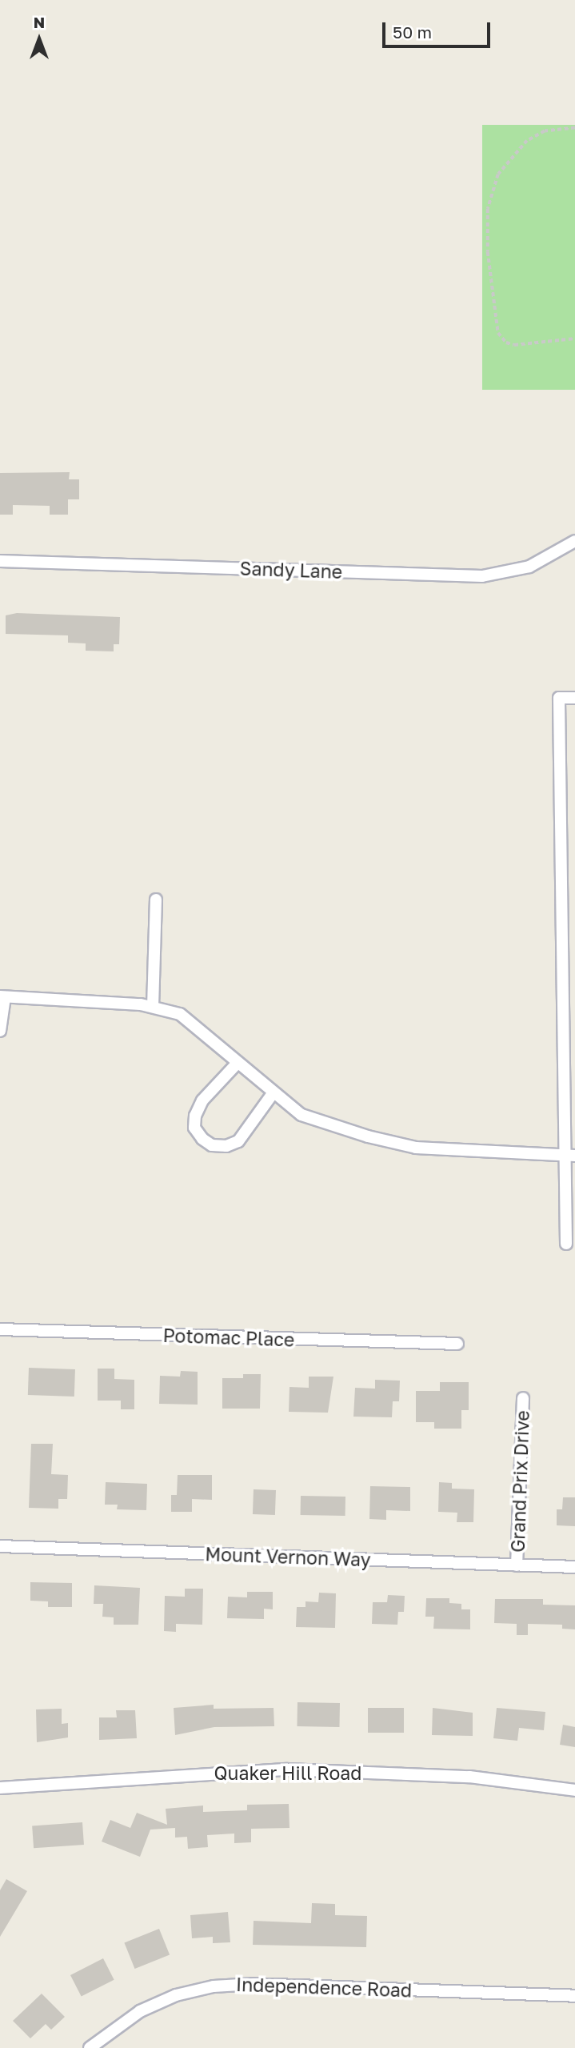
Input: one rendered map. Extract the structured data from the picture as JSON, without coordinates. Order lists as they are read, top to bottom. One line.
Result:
{"streets":{"street":["Sandy Lane","Potomac Place","Grand Prix Drive","Mount Vernon Way","Quaker Hill Road","Independence Road"]},"crossings":[["Grand Prix Drive","Mount Vernon Way"]],"scale_bar":"50 m","north":"top"}
